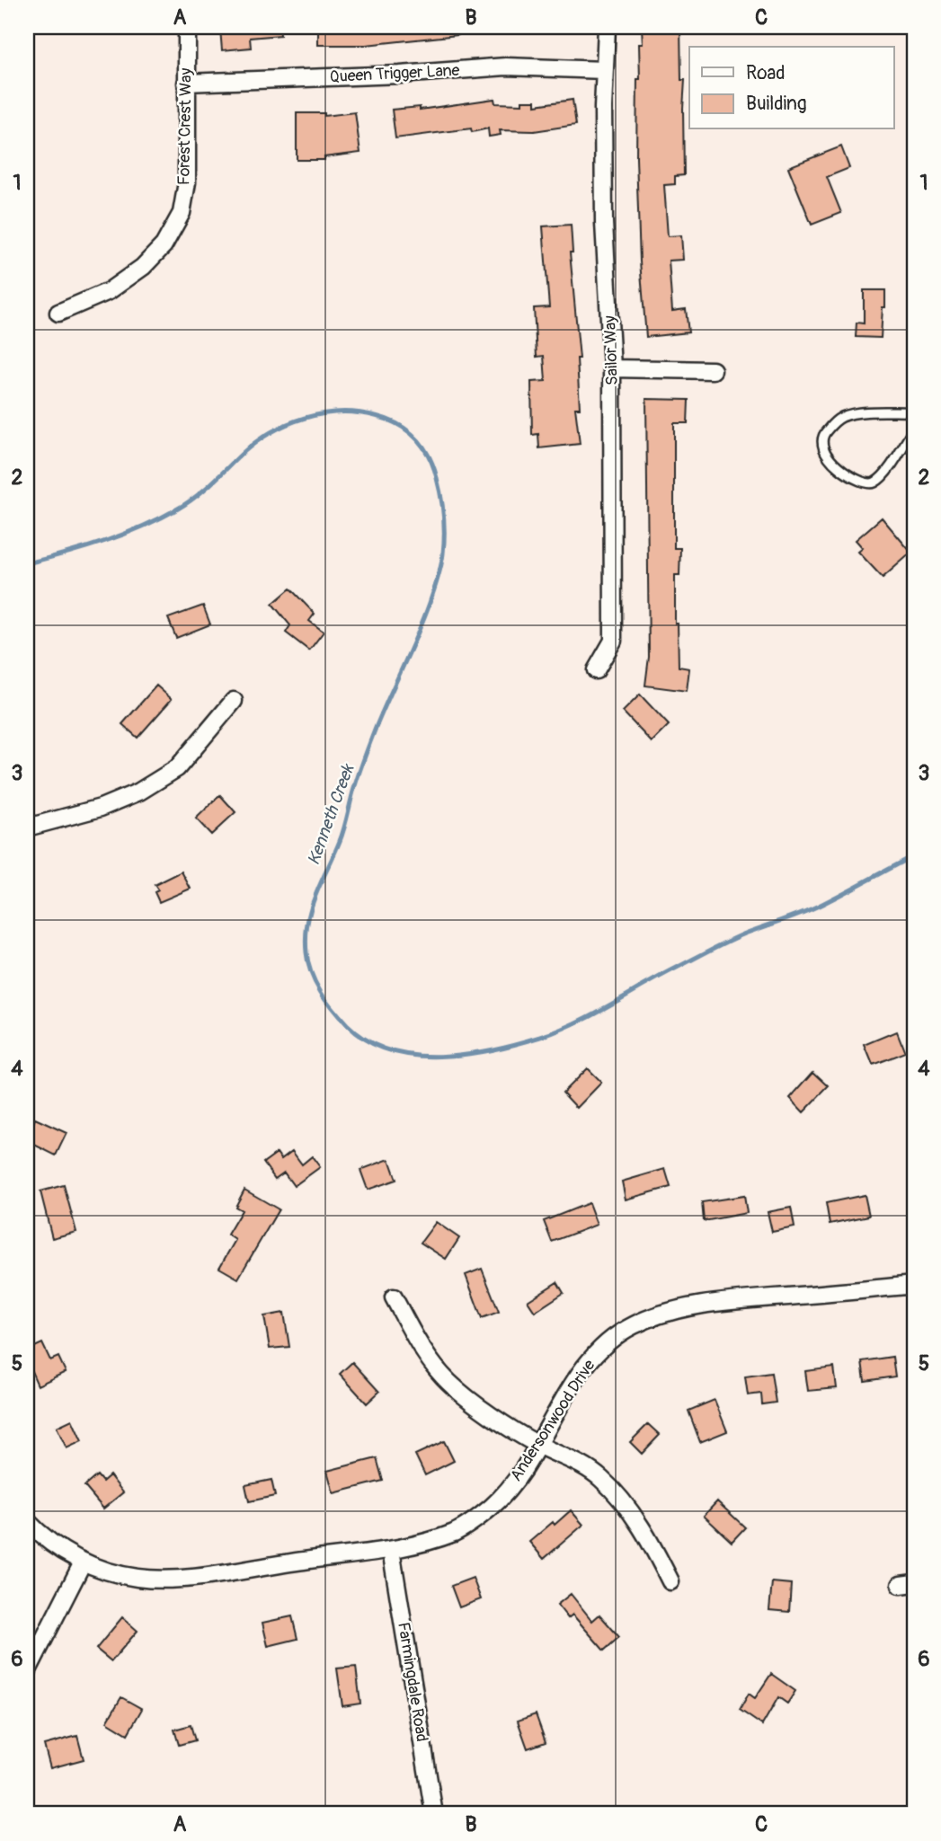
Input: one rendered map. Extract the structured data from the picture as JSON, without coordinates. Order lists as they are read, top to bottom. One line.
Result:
{"streets":{"street":["Queen Trigger Lane","Forest Crest Way","Sailor Way","Andersonwood Drive","Farmingdale Road"]},"crossings":[["Queen Trigger Lane","Forest Crest Way"],["Queen Trigger Lane","Sailor Way"],["Andersonwood Drive","Farmingdale Road"]],"water":["Kenneth Creek"],"legend":["Road","Building"],"grid":{"columns":["A","B","C"],"rows":["1","2","3","4","5","6"]}}
